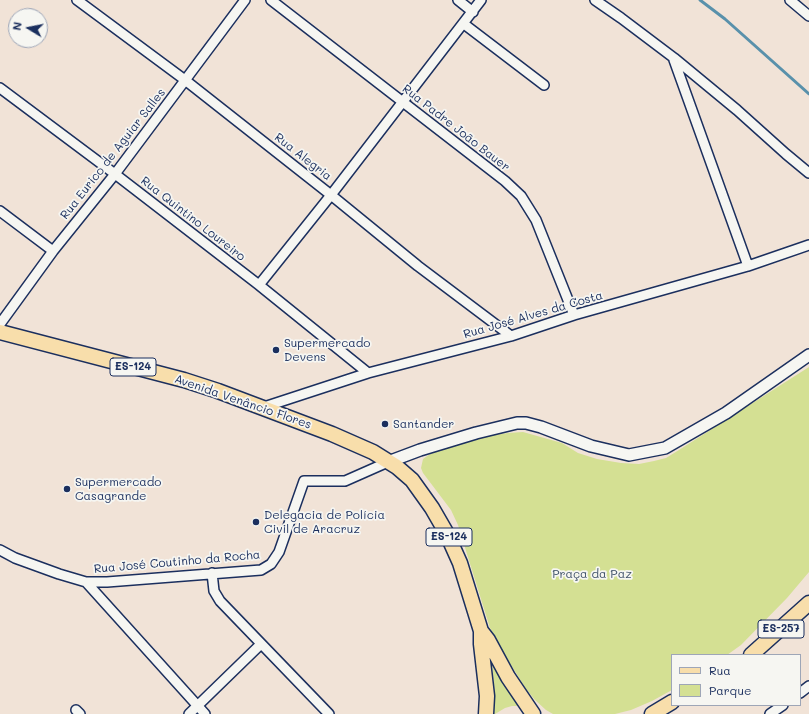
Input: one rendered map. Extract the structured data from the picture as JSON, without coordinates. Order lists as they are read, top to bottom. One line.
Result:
{"streets":{"main road":["ES-124","Avenida Venâncio Flores","ES-257"],"street":["Rua Padre João Bauer","Rua Eurico de Aguiar Salles","Rua Alegria","Rua Quintino Loureiro","Rua José Alves da Costa","Rua José Coutinho da Rocha"]},"crossings":[["Rua Padre João Bauer","Rua José Alves da Costa"],["Rua Eurico de Aguiar Salles","Rua Alegria"],["Rua Eurico de Aguiar Salles","Rua Quintino Loureiro"],["Rua Alegria","Rua José Alves da Costa"],["Rua Quintino Loureiro","Rua José Alves da Costa"],["Rua José Alves da Costa","Avenida Venâncio Flores"],["ES-124","Avenida Venâncio Flores"],["ES-124","Rua José Coutinho da Rocha"],["Avenida Venâncio Flores","Rua José Coutinho da Rocha"]],"parks":["Praça da Paz"],"places":["Supermercado Devens","Santander","Supermercado Casagrande","Delegacia de Polícia Civil de Aracruz"],"legend":["Rua","Parque"],"north":"left"}
